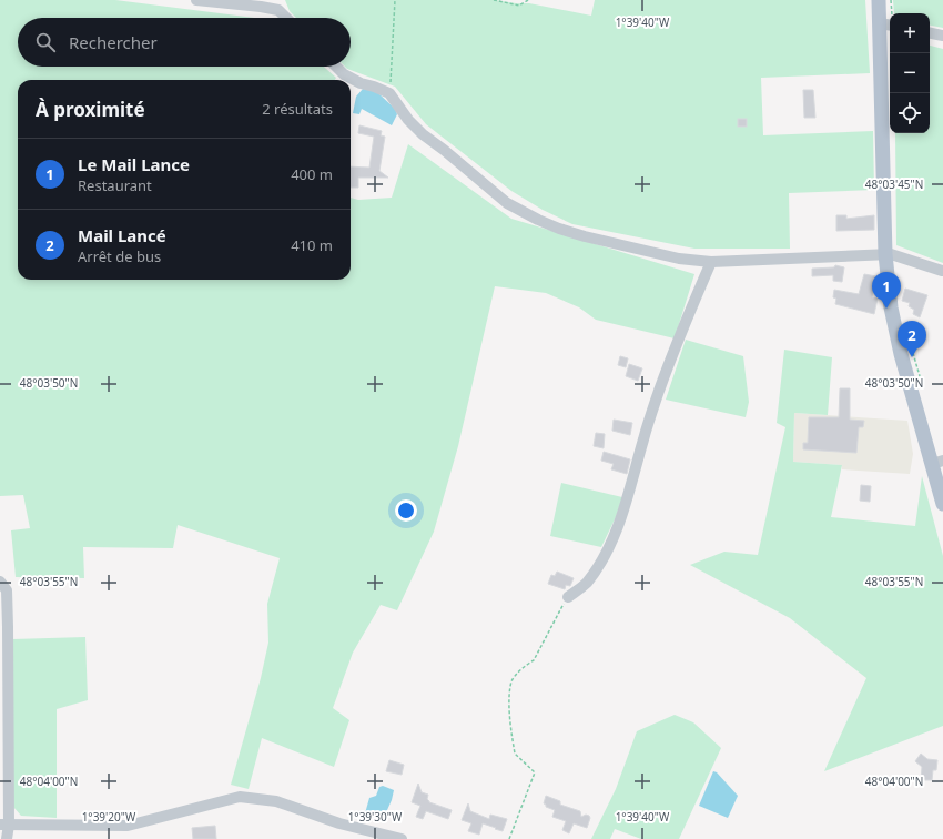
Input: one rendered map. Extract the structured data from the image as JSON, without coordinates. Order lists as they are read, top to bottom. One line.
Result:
{"page":{"map_buttons":["+","−"],"search":"Rechercher","heading":["À proximité","2 résultats"],"list":[{"mark":"1","name":"Le Mail Lance","note":"Restaurant","value":"400 m"},{"mark":"2","name":"Mail Lancé","note":"Arrêt de bus","value":"410 m"}],"pins":["1","2"]},"coordinates":["1°39'40\"W","48°03'45\"N","48°03'50\"N","48°03'55\"N","48°04'00\"N","1°39'20\"W","1°39'30\"W"]}
